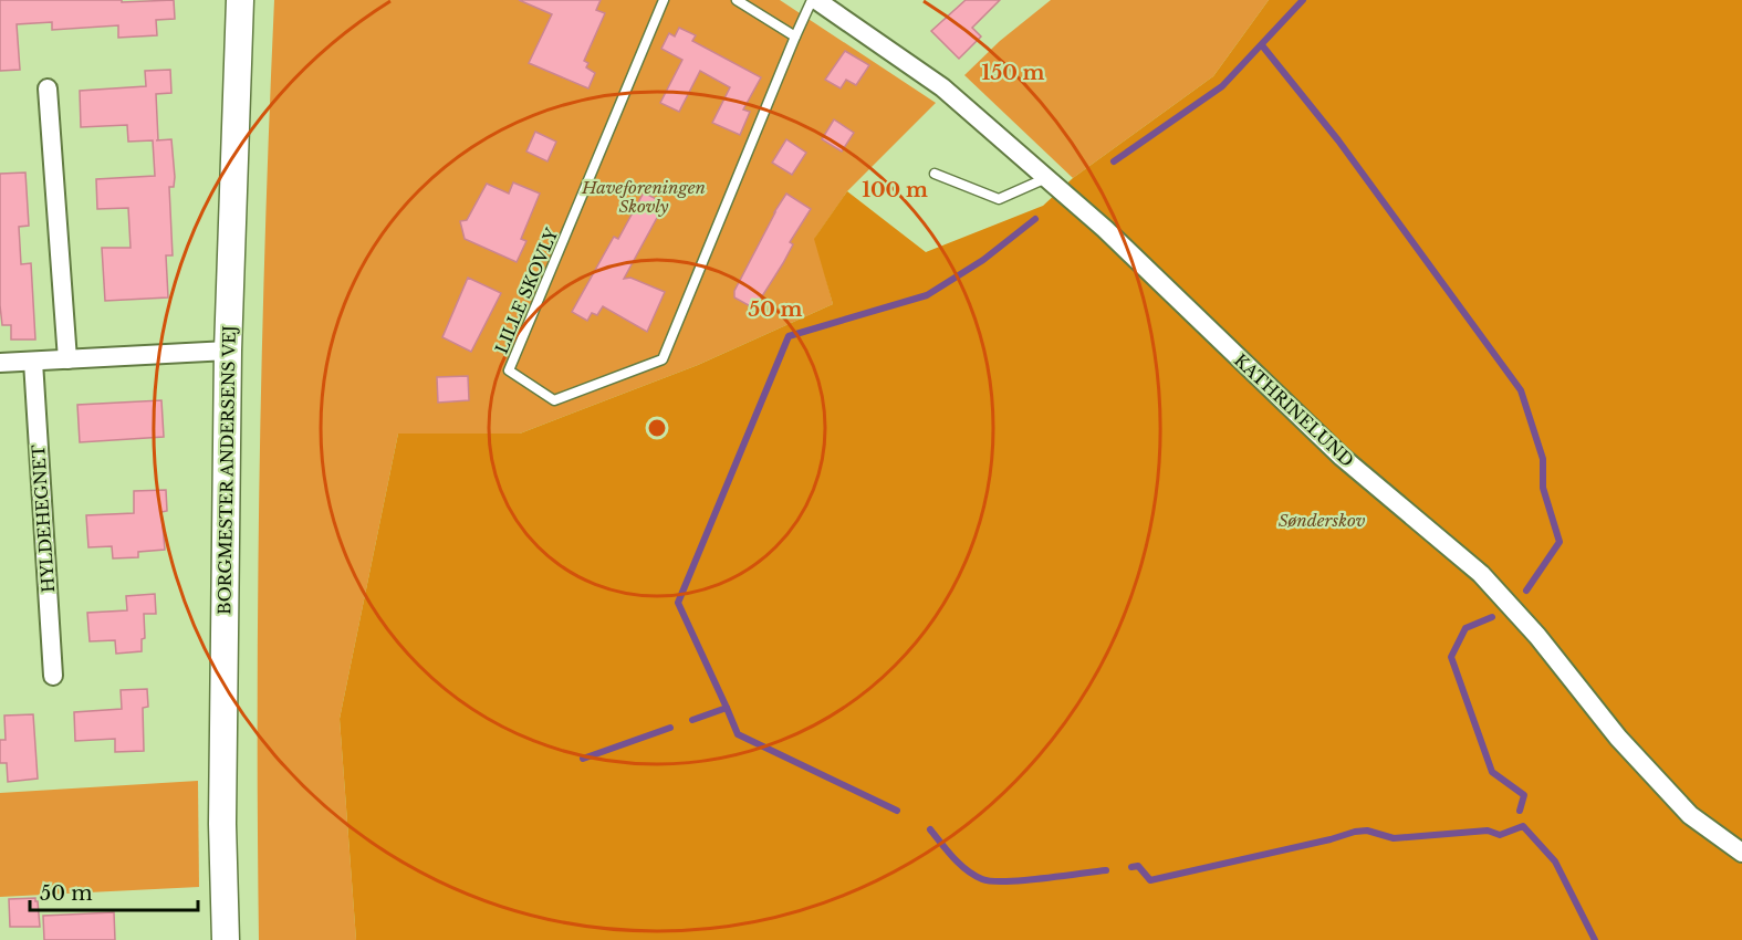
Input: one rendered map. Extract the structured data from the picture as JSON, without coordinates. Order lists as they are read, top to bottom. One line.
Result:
{"streets":{"street":["KATHRINELUND","BORGMESTER ANDERSENS VEJ","HYLDEHEGNET"],"lane":["LILLE SKOVLY"]},"crossings":[["LILLE SKOVLY","KATHRINELUND"]],"parks":["Haveforeningen Skovly","Sønderskov"],"scale_bar":"50 m","rings":["150 m","100 m","50 m"]}
